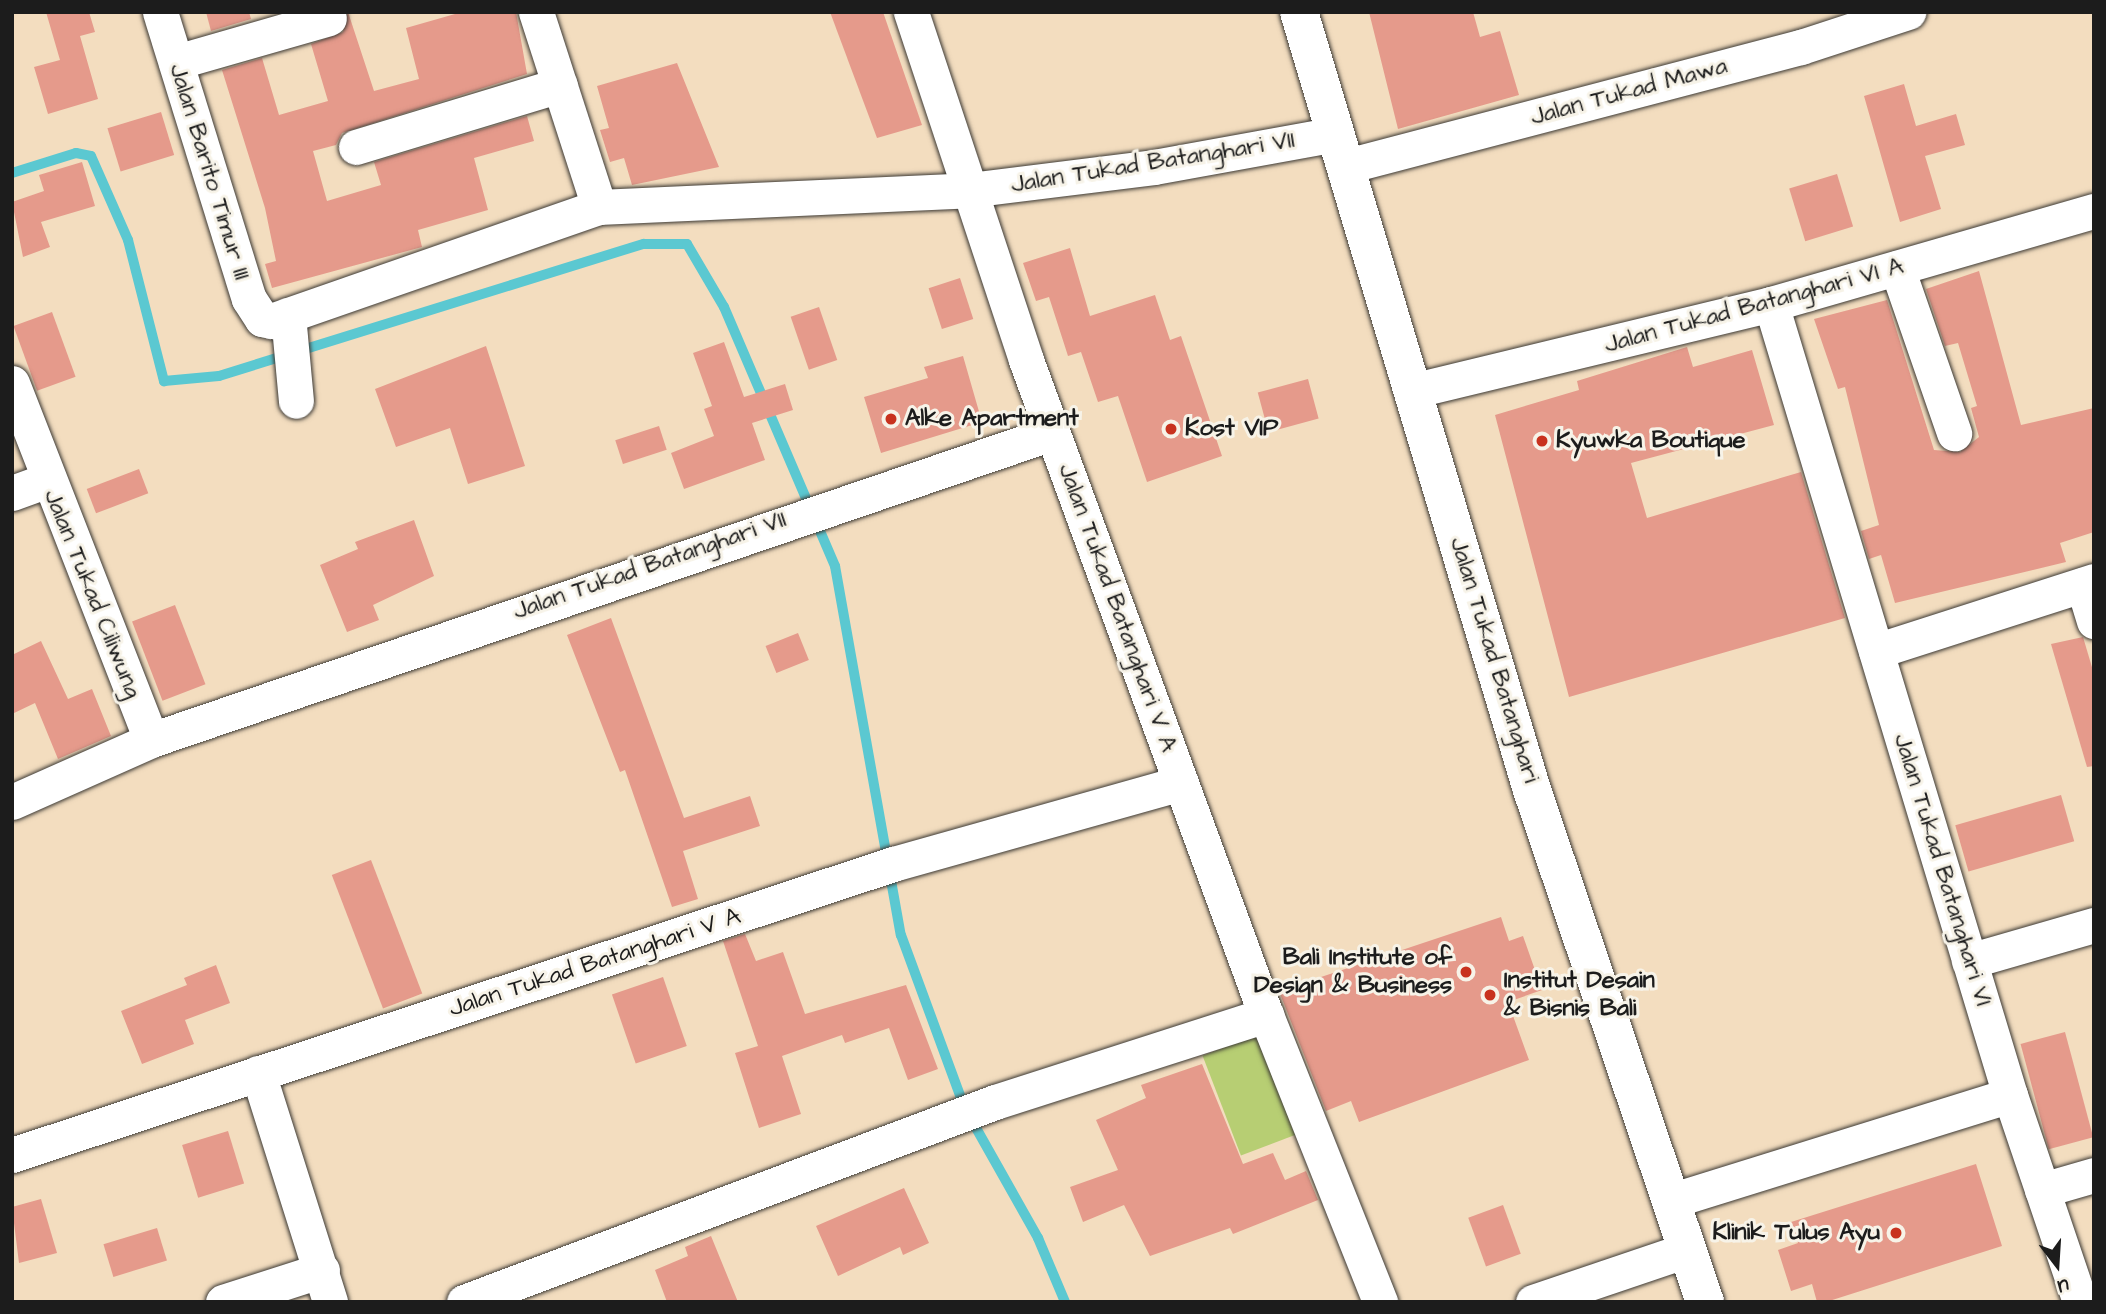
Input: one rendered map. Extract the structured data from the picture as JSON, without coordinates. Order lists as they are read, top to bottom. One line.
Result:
{"streets":{"street":["Jalan Tukad Mawa","Jalan Tukad Batanghari VII","Jalan Barito Timur III","Jalan Tukad Batanghari VI A","Jalan Tukad Ciliwung","Jalan Tukad Batanghari V A","Jalan Tukad Batanghari","Jalan Tukad Batanghari VI"]},"crossings":[["Jalan Tukad Mawa","Jalan Tukad Batanghari VII"],["Jalan Tukad Mawa","Jalan Tukad Batanghari"],["Jalan Tukad Batanghari VII","Jalan Barito Timur III"],["Jalan Tukad Batanghari VII","Jalan Tukad Ciliwung"],["Jalan Tukad Batanghari VII","Jalan Tukad Batanghari V A"],["Jalan Tukad Batanghari VII","Jalan Tukad Batanghari"],["Jalan Tukad Batanghari VI A","Jalan Tukad Batanghari"],["Jalan Tukad Batanghari VI A","Jalan Tukad Batanghari VI"]],"places":["Alke Apartment","Kost VIP","Kyuwka Boutique","Bali Institute of Design & Business","Institut Desain & Bisnis Bali","Klinik Tulus Ayu"],"north":"bottom"}
